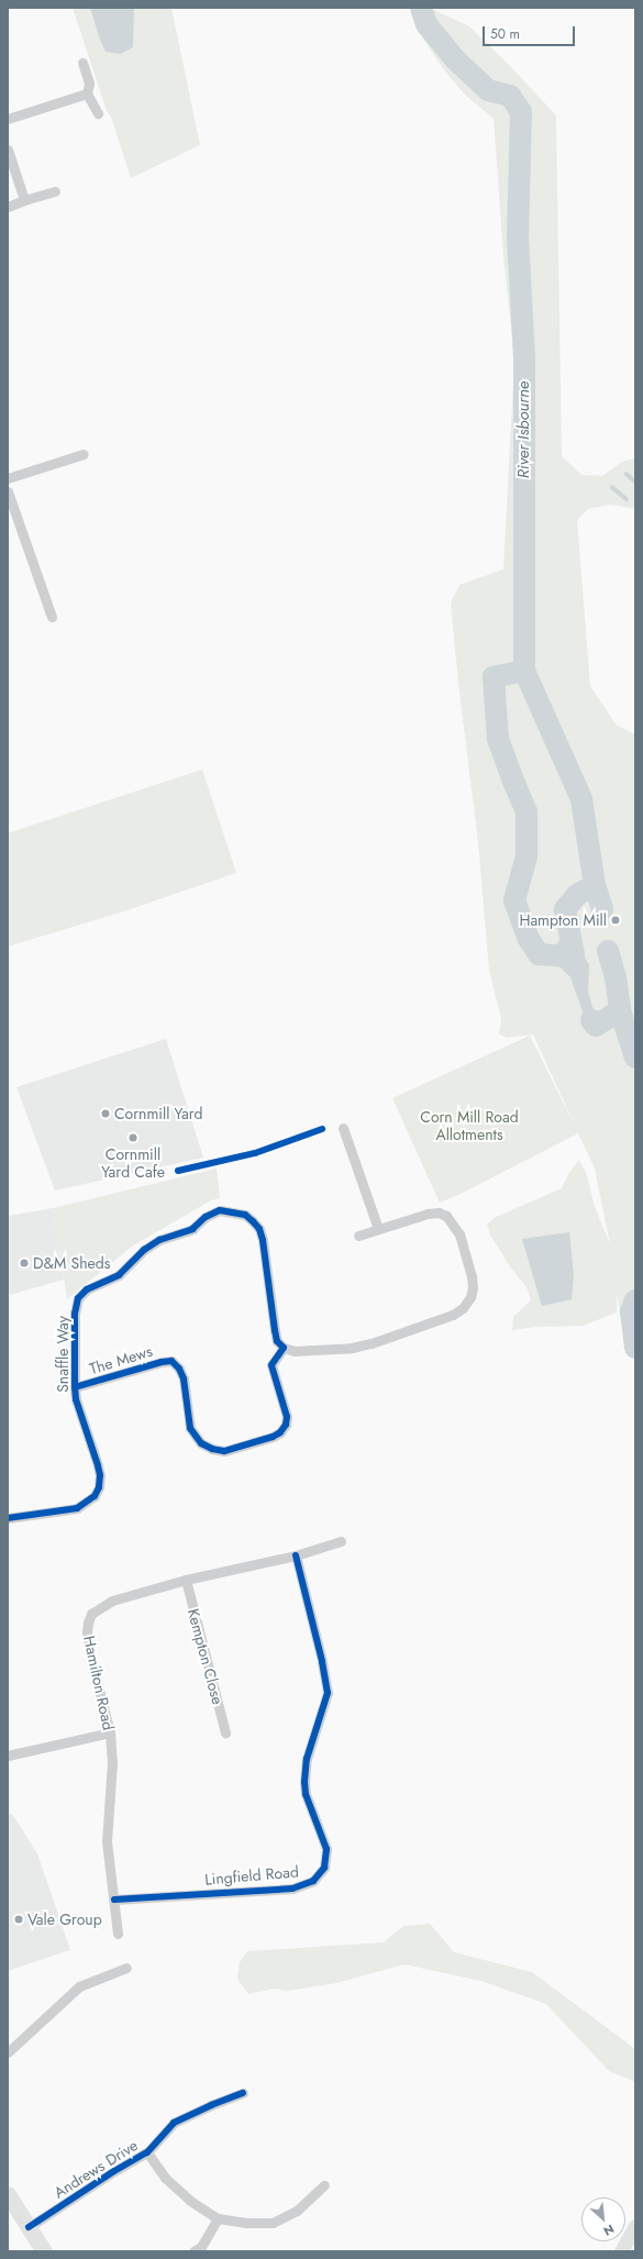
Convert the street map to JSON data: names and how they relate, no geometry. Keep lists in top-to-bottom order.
{
  "streets": {
    "street": [
      "Snaffle Way",
      "The Mews",
      "Kempton Close",
      "Hamilton Road",
      "Lingfield Road",
      "Andrews Drive"
    ]
  },
  "crossings": [
    ["Snaffle Way", "The Mews"],
    ["Kempton Close", "Hamilton Road"],
    ["Hamilton Road", "Lingfield Road"]
  ],
  "water": ["River Isbourne"],
  "parks": ["Corn Mill Road Allotments"],
  "places": [
    "Hampton Mill",
    "Cornmill Yard",
    "Cornmill Yard Cafe",
    "D&M Sheds",
    "Vale Group"
  ],
  "scale_bar": "50 m",
  "north": "bottom right"
}
